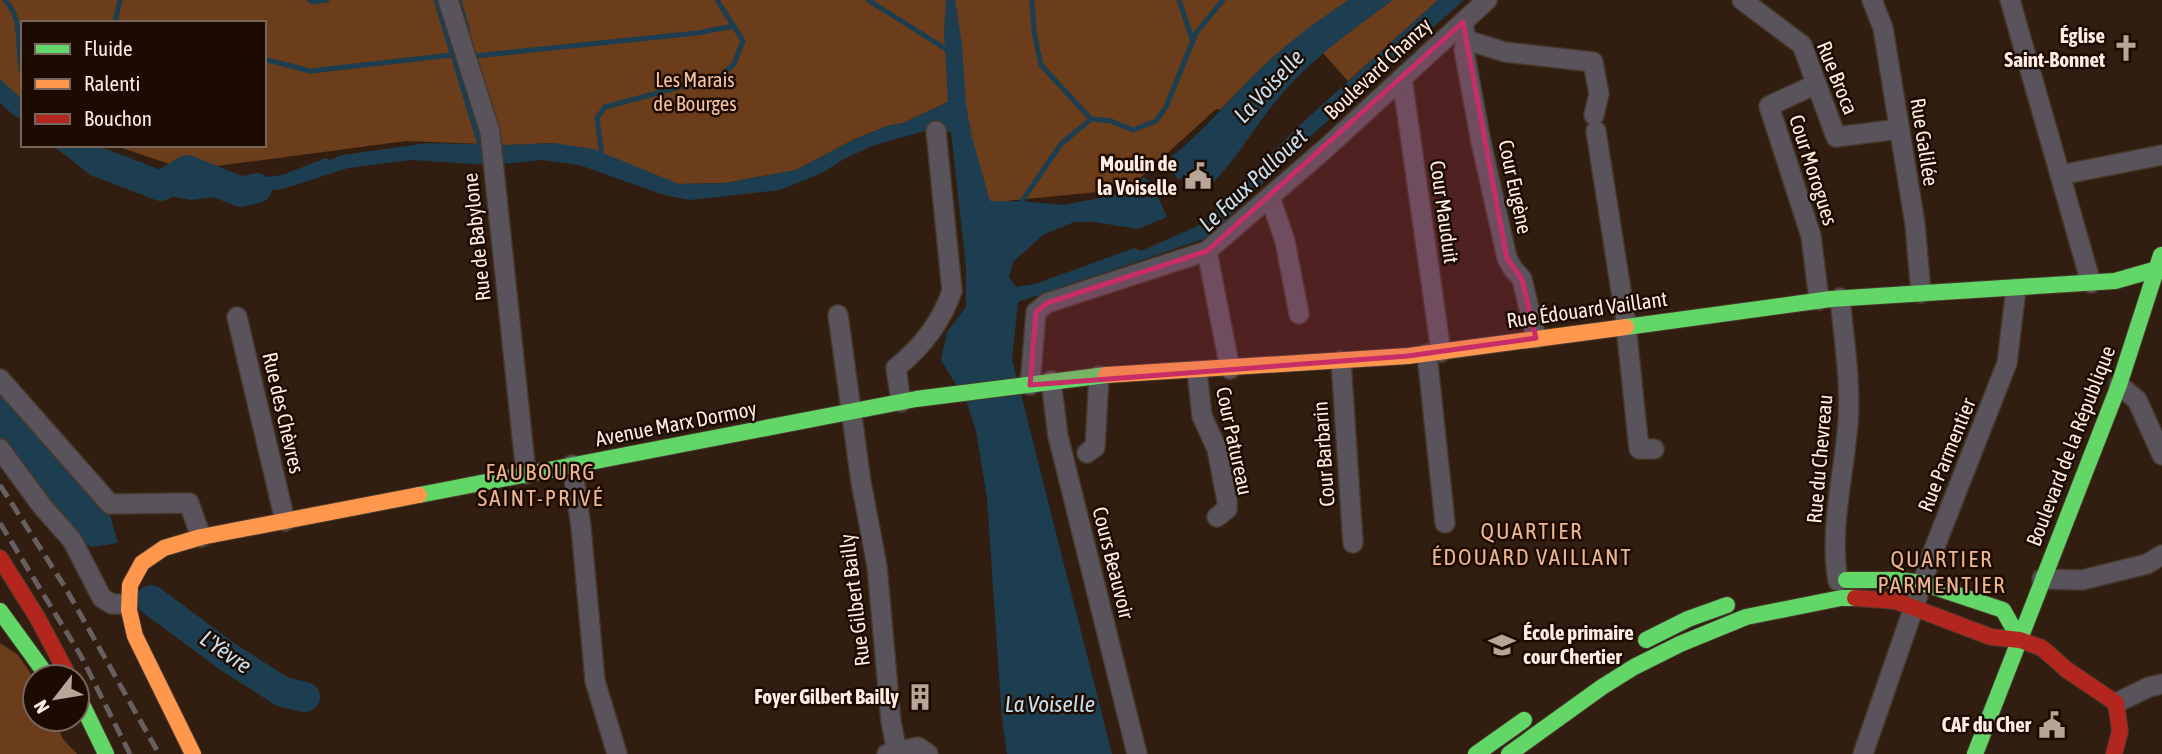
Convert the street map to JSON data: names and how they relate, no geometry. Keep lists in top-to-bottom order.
{
  "streets": {
    "street": [
      "Boulevard Chanzy",
      "Rue Broca",
      "Rue Galilée",
      "Cour Morogues",
      "Cour Eugène",
      "Cour Mauduit",
      "Rue de Babylone",
      "Rue Édouard Vaillant",
      "Rue des Chèvres",
      "Avenue Marx Dormoy",
      "Cour Patureau",
      "Boulevard de la République",
      "Cour Barbarin",
      "Rue Parmentier",
      "Rue du Chevreau",
      "Cours Beauvoir",
      "Rue Gilbert Bailly"
    ]
  },
  "crossings": [
    ["Boulevard Chanzy", "Cour Eugène"],
    ["Boulevard Chanzy", "Cour Mauduit"],
    ["Boulevard Chanzy", "Rue Édouard Vaillant"],
    ["Boulevard Chanzy", "Avenue Marx Dormoy"],
    ["Rue Broca", "Rue Galilée"],
    ["Rue Broca", "Cour Morogues"],
    ["Rue Galilée", "Rue Édouard Vaillant"],
    ["Cour Morogues", "Rue Édouard Vaillant"],
    ["Cour Eugène", "Rue Édouard Vaillant"],
    ["Cour Mauduit", "Rue Édouard Vaillant"],
    ["Rue de Babylone", "Avenue Marx Dormoy"],
    ["Rue Édouard Vaillant", "Avenue Marx Dormoy"],
    ["Rue Édouard Vaillant", "Cour Patureau"],
    ["Rue Édouard Vaillant", "Boulevard de la République"],
    ["Rue Édouard Vaillant", "Cour Barbarin"],
    ["Rue Édouard Vaillant", "Rue Parmentier"],
    ["Rue Édouard Vaillant", "Rue du Chevreau"],
    ["Rue Édouard Vaillant", "Cours Beauvoir"],
    ["Rue des Chèvres", "Avenue Marx Dormoy"],
    ["Avenue Marx Dormoy", "Rue Gilbert Bailly"]
  ],
  "districts": ["FAUBOURG SAINT-PRIVÉ", "QUARTIER ÉDOUARD VAILLANT", "QUARTIER PARMENTIER"],
  "water": ["La Voiselle", "Le Faux Pallouet", "L'Yèvre"],
  "parks": ["Les Marais de Bourges"],
  "places": {
    "church": ["Église Saint-Bonnet"],
    "public building": ["Moulin de la Voiselle", "CAF du Cher"],
    "school or university": ["École primaire cour Chertier"],
    "building": ["Foyer Gilbert Bailly"]
  },
  "legend": ["Fluide", "Ralenti", "Bouchon"],
  "north": "bottom left"
}
